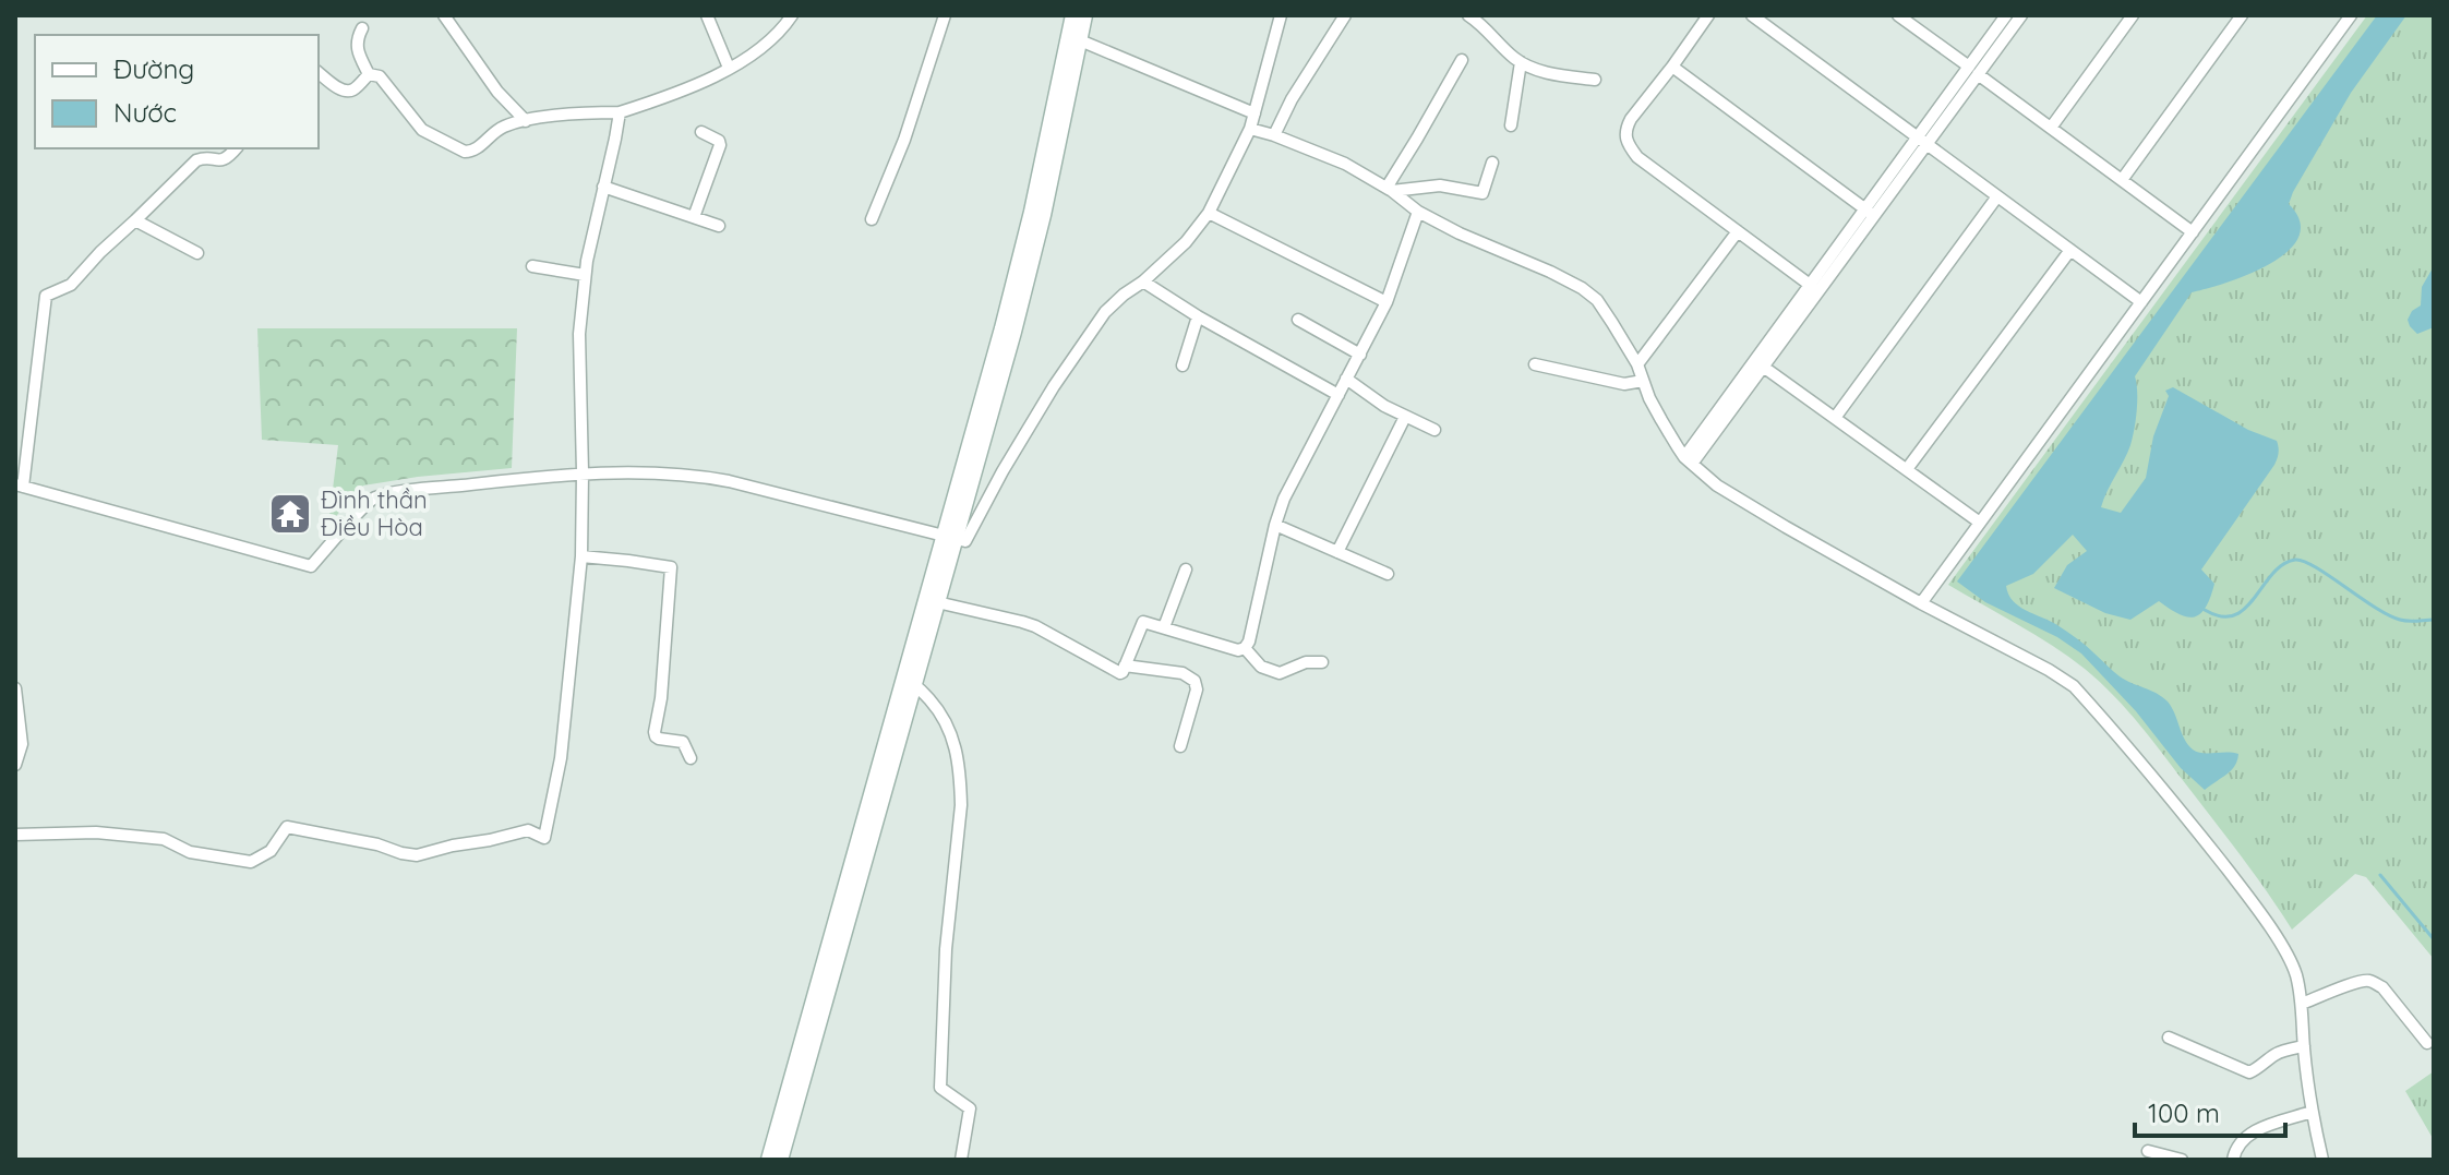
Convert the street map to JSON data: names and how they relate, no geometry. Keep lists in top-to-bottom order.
{
  "places": {
    "temple": ["Đình thần Điều Hòa"]
  },
  "legend": ["Đường", "Nước"],
  "scale_bar": "100 m"
}
